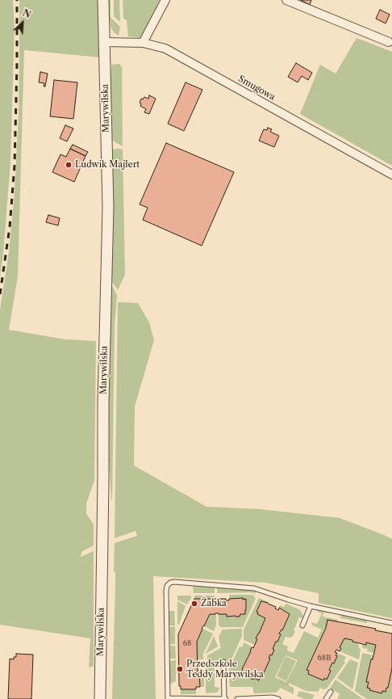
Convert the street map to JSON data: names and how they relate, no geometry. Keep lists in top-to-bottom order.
{
  "streets": {
    "street": ["Smugowa", "Marywilska"]
  },
  "crossings": [
    ["Smugowa", "Marywilska"]
  ],
  "places": ["Ludwik Majlert", "Żabka", "Przedszkole Teddy Marywilska"],
  "house_numbers": ["68", "68B"],
  "north": "top right"
}
